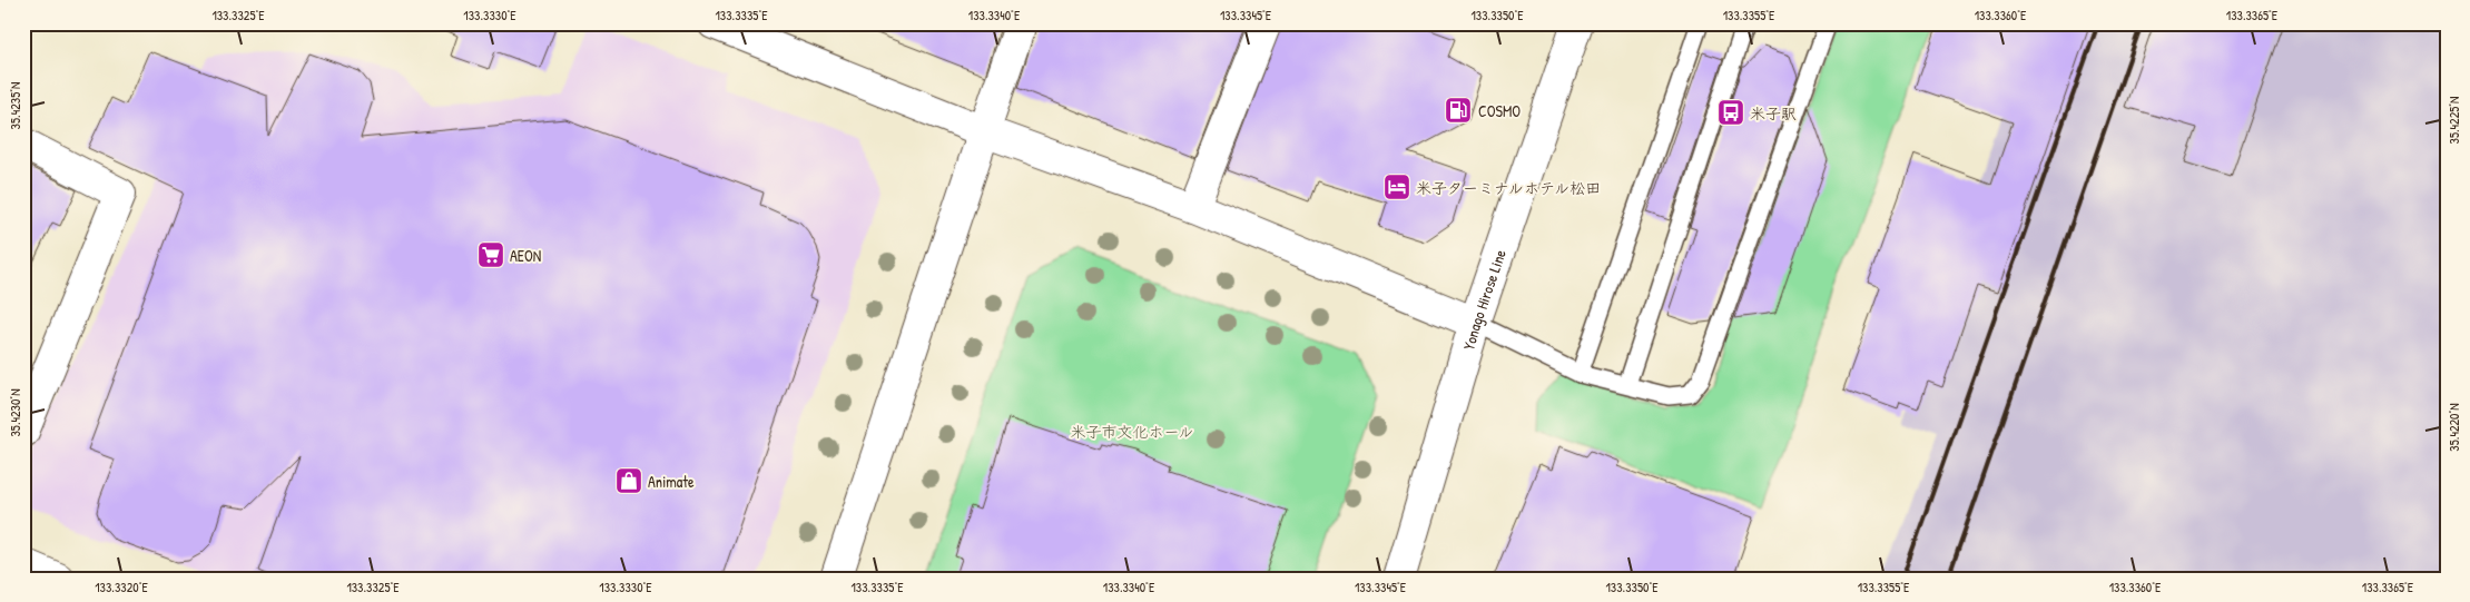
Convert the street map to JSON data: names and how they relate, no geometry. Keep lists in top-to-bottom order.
{
  "streets": {
    "street": ["Yonago Hirose Line"]
  },
  "parks": ["米子市文化ホール"],
  "places": {
    "fuel station": ["COSMO"],
    "bus stop": ["米子駅"],
    "hotel": ["米子ターミナルホテル松田"],
    "supermarket": ["AEON"],
    "shop": ["Animate"]
  },
  "coordinates": [
    "133.3325°E",
    "133.3330°E",
    "133.3335°E",
    "133.3340°E",
    "133.3345°E",
    "133.3350°E",
    "133.3355°E",
    "133.3360°E",
    "133.3365°E",
    "35.4235°N",
    "35.4225°N",
    "35.4230°N",
    "35.4220°N",
    "133.3320°E"
  ]
}
